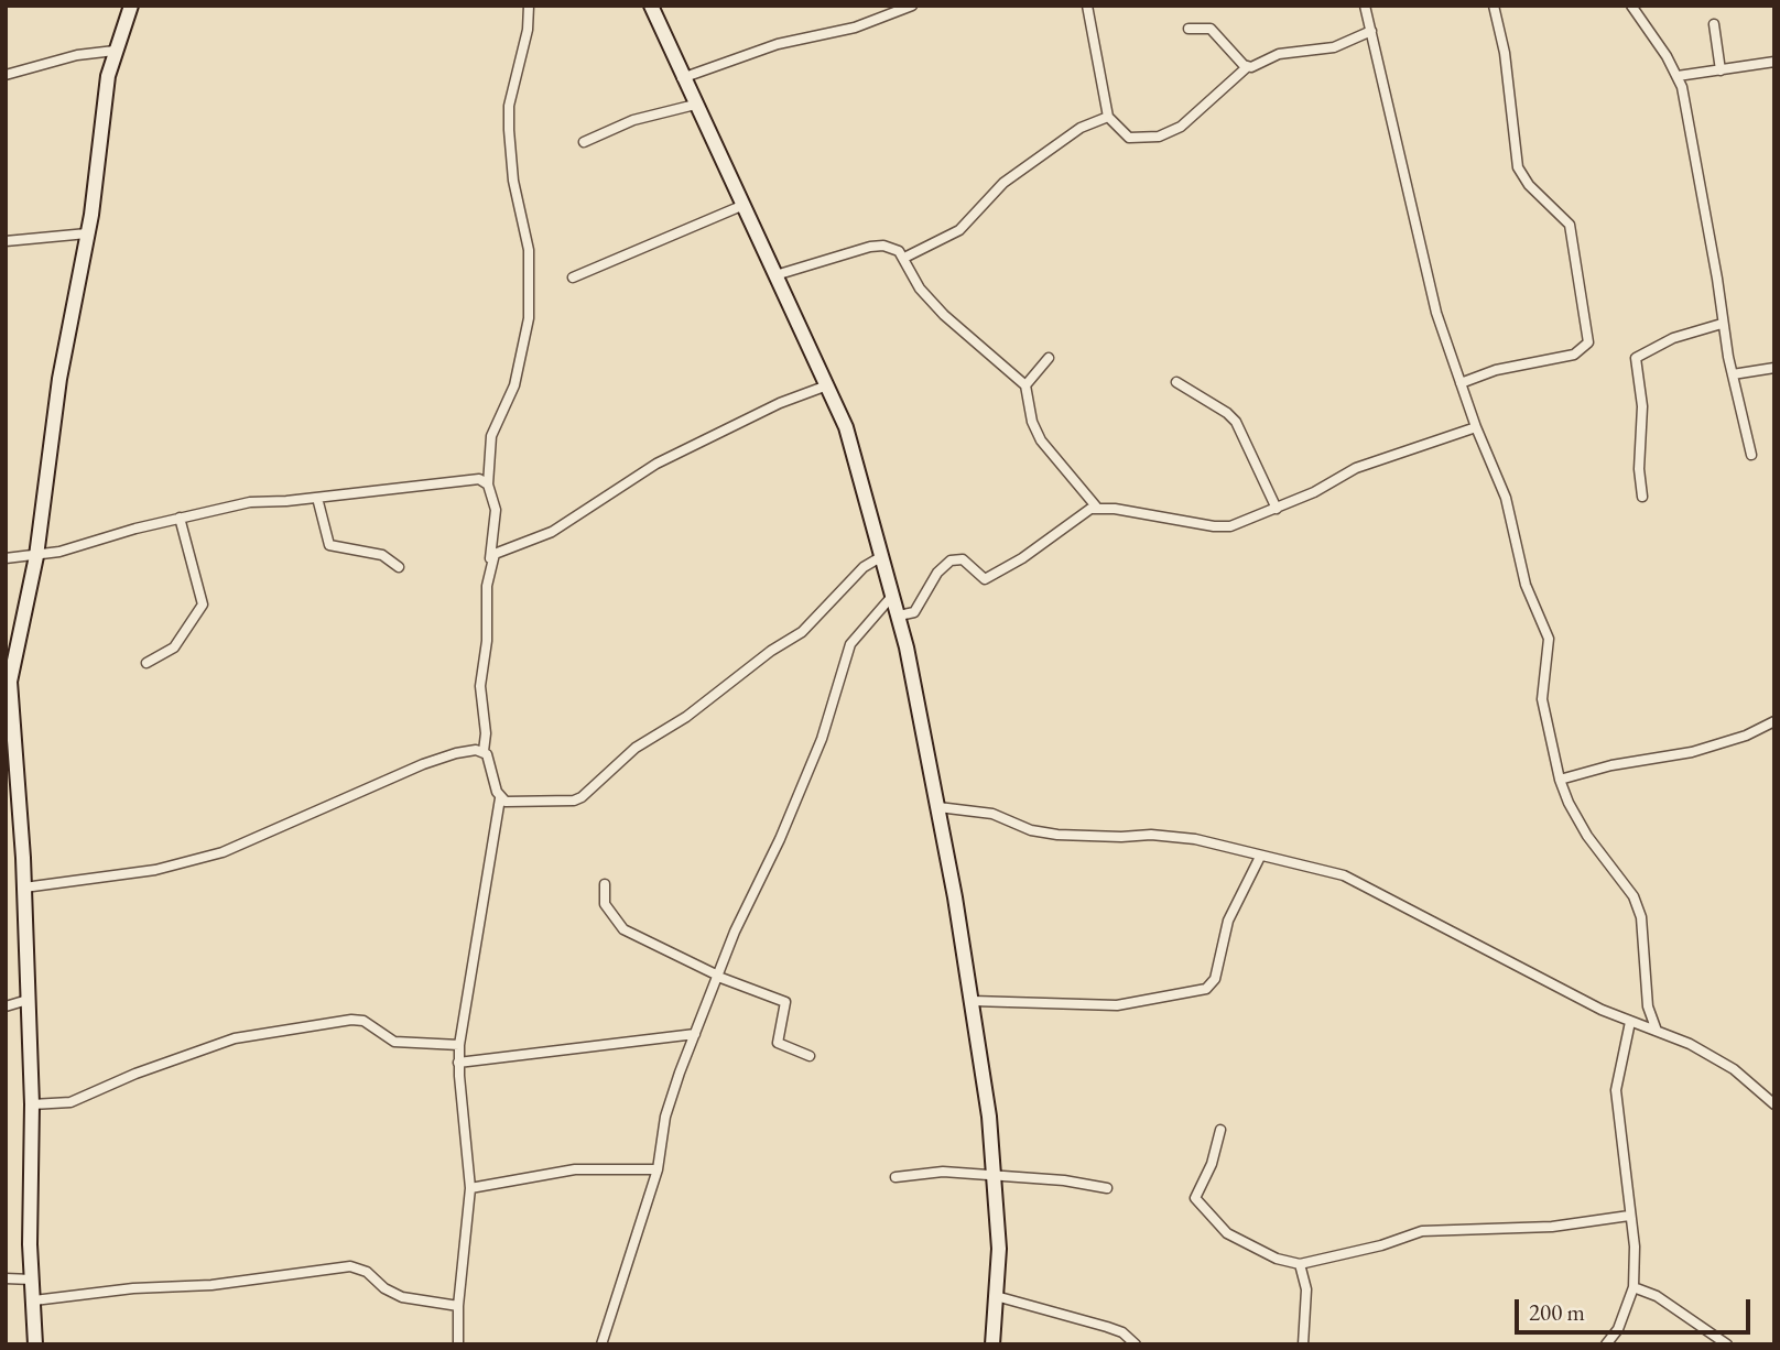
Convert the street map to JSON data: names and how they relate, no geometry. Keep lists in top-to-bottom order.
{
  "scale_bar": "200 m"
}
